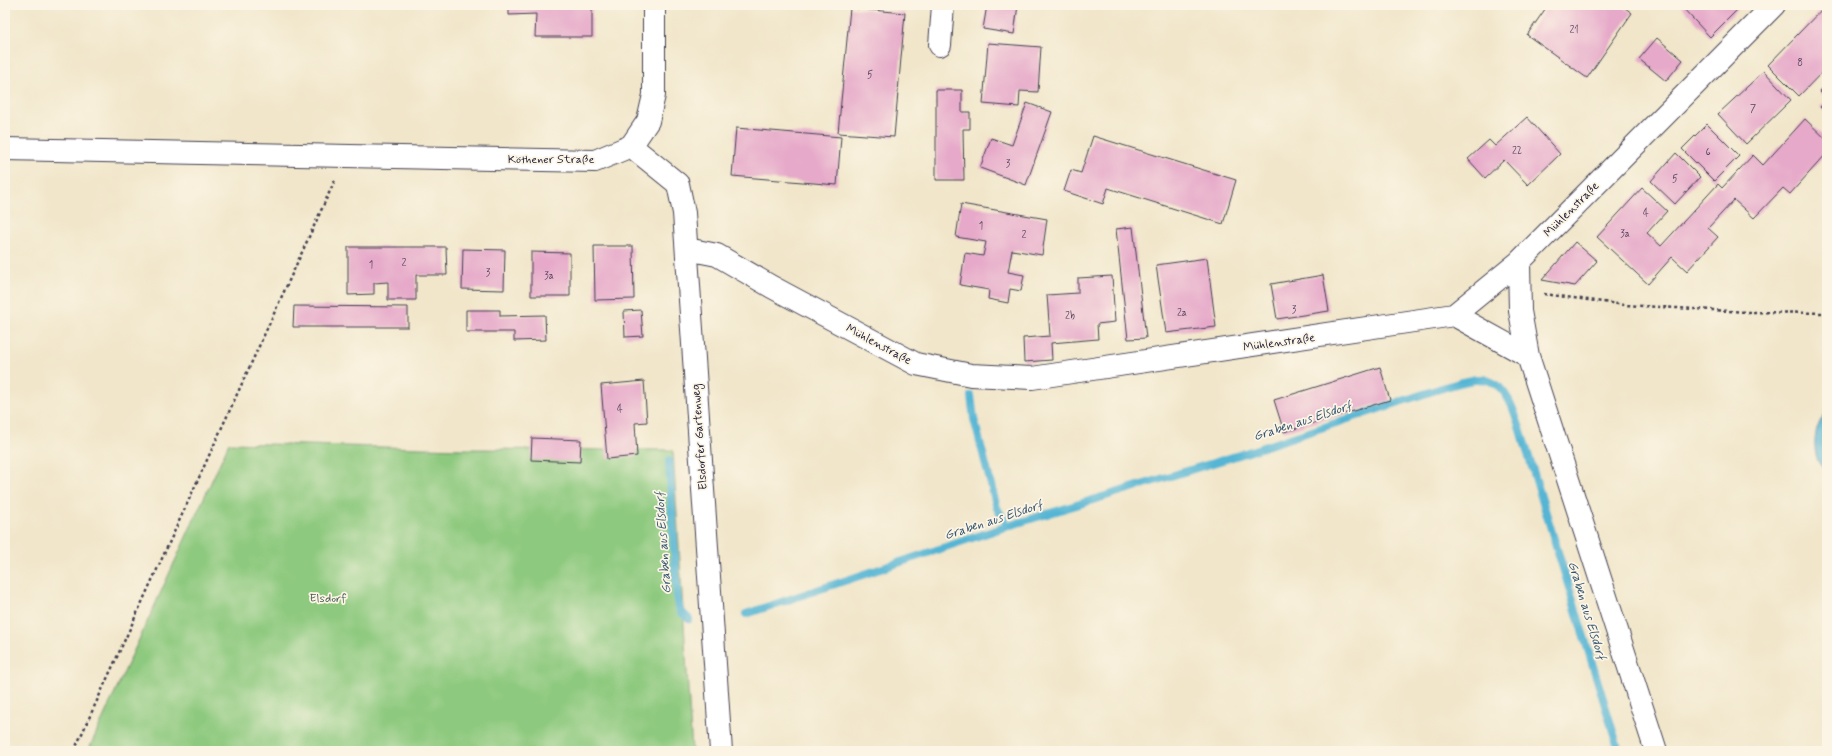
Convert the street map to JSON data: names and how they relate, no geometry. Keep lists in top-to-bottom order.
{
  "streets": {
    "street": ["Köthener Straße", "Mühlenstraße", "Elsdorfer Gartenweg"]
  },
  "crossings": [
    ["Köthener Straße", "Elsdorfer Gartenweg"],
    ["Mühlenstraße", "Elsdorfer Gartenweg"]
  ],
  "water": ["Graben aus Elsdorf"],
  "parks": ["Elsdorf"],
  "house_numbers": [
    "21",
    "8",
    "5",
    "7",
    "22",
    "6",
    "3",
    "5",
    "4",
    "1",
    "3a",
    "2",
    "2",
    "1",
    "3",
    "3a",
    "3",
    "2a",
    "2b",
    "4"
  ]
}
